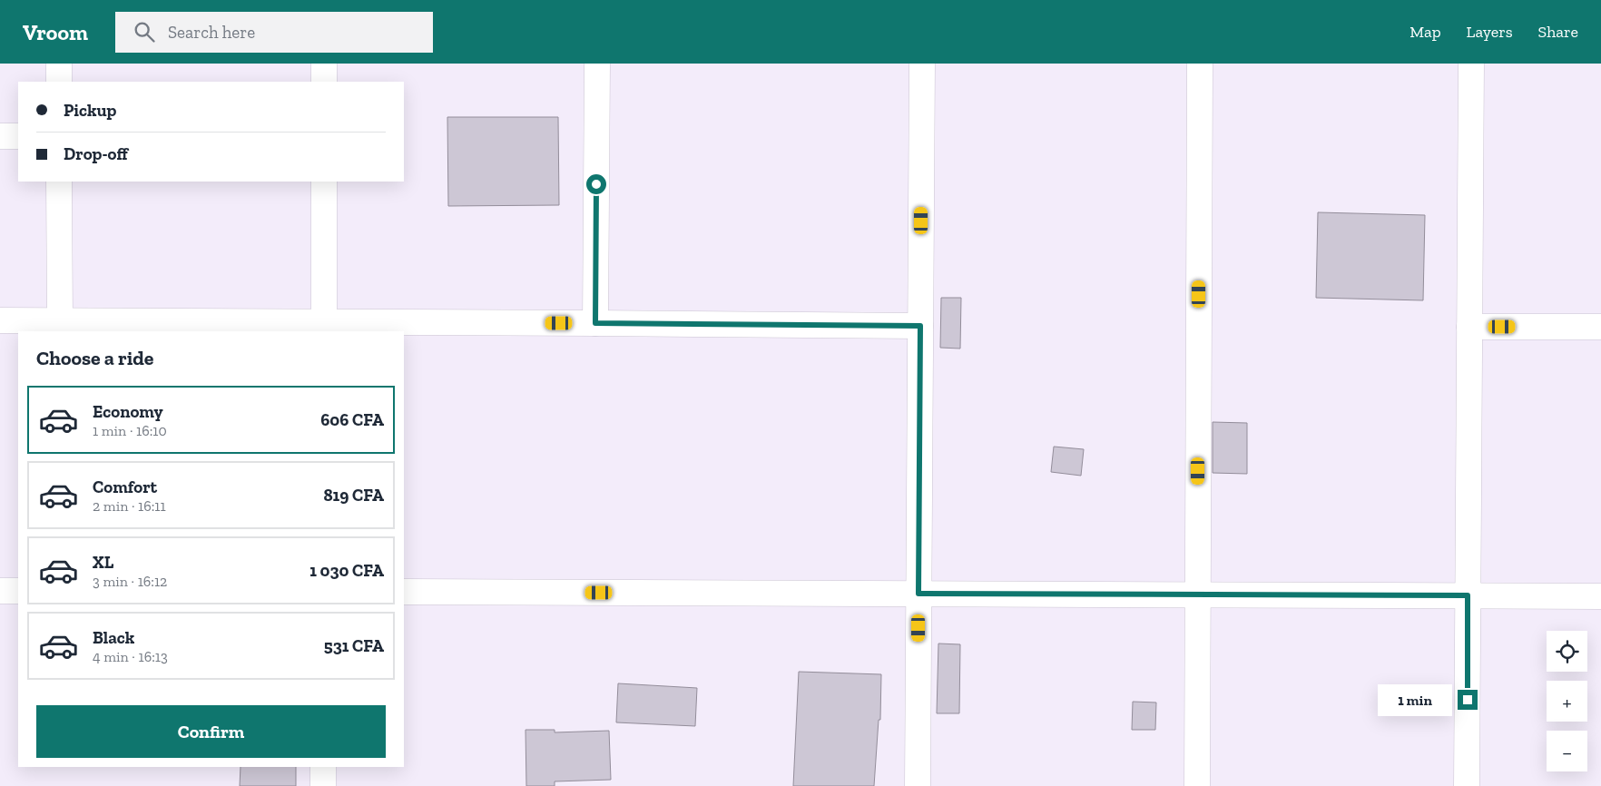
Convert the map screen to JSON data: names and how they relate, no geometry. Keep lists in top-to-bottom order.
{
  "page": {
    "header": "Vroom",
    "search": "Search here",
    "nav": ["Map", "Layers", "Share"],
    "banner": ["Pickup", "Drop-off"],
    "heading": "Choose a ride",
    "list": [
      {
        "name": "Economy",
        "note": "1 min · 16:10",
        "value": "606 CFA"
      },
      {
        "name": "Comfort",
        "note": "2 min · 16:11",
        "value": "819 CFA"
      },
      {
        "name": "XL",
        "note": "3 min · 16:12",
        "value": "1 030 CFA"
      },
      {
        "name": "Black",
        "note": "4 min · 16:13",
        "value": "531 CFA"
      }
    ],
    "map_buttons": ["+", "−"],
    "bubble": "1 min",
    "buttons": "Confirm"
  }
}
